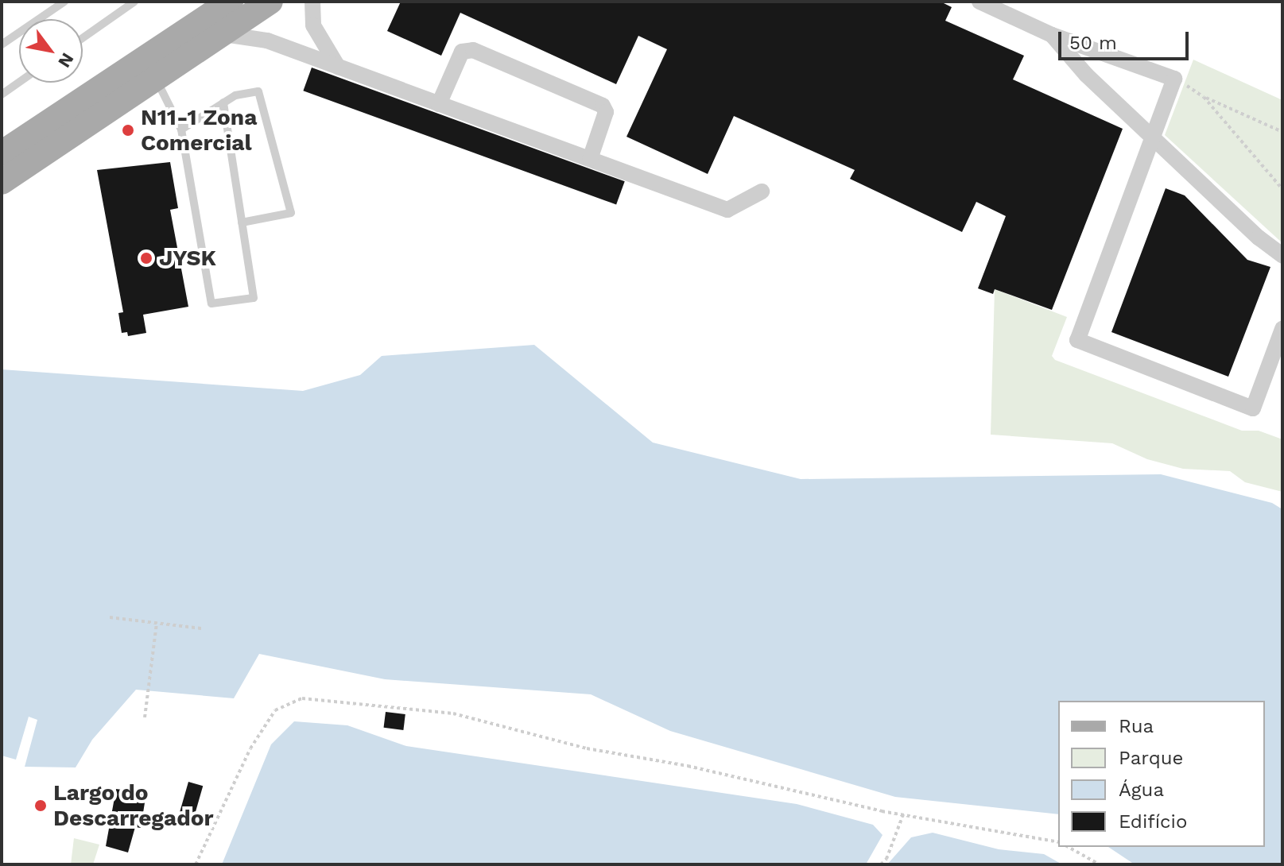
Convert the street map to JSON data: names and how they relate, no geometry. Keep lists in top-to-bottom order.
{
  "places": ["N11-1 Zona Comercial", "JYSK", "Largo do Descarregador"],
  "legend": [
    "Rua",
    "Parque",
    "Água",
    "Edifício"
  ],
  "scale_bar": "50 m",
  "north": "bottom right"
}
